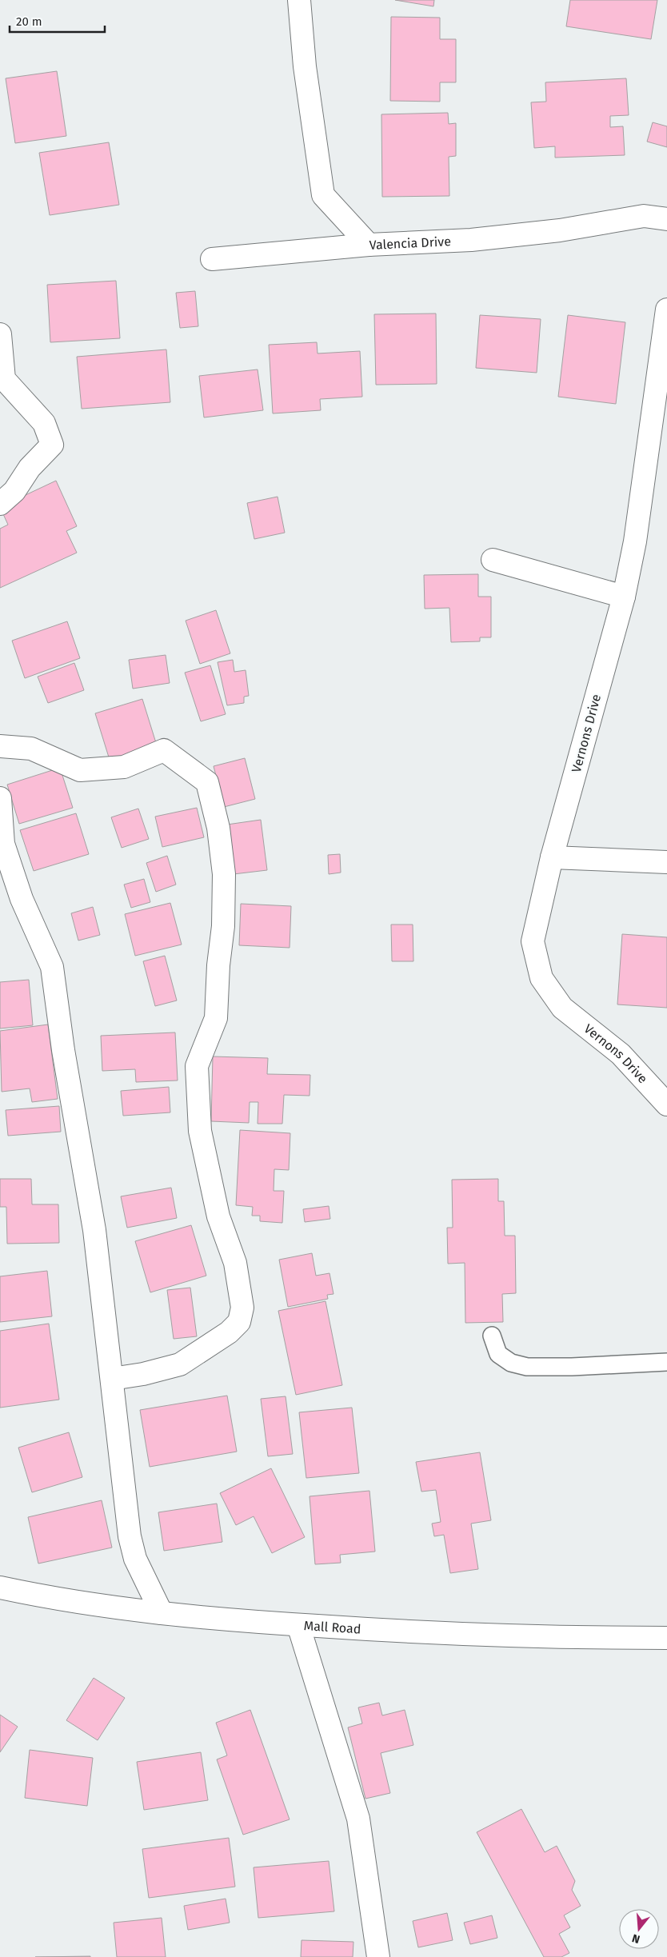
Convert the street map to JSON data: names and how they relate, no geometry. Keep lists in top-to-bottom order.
{
  "streets": {
    "street": ["Valencia Drive", "Vernons Drive", "Mall Road"]
  },
  "scale_bar": "20 m",
  "north": "bottom"
}
